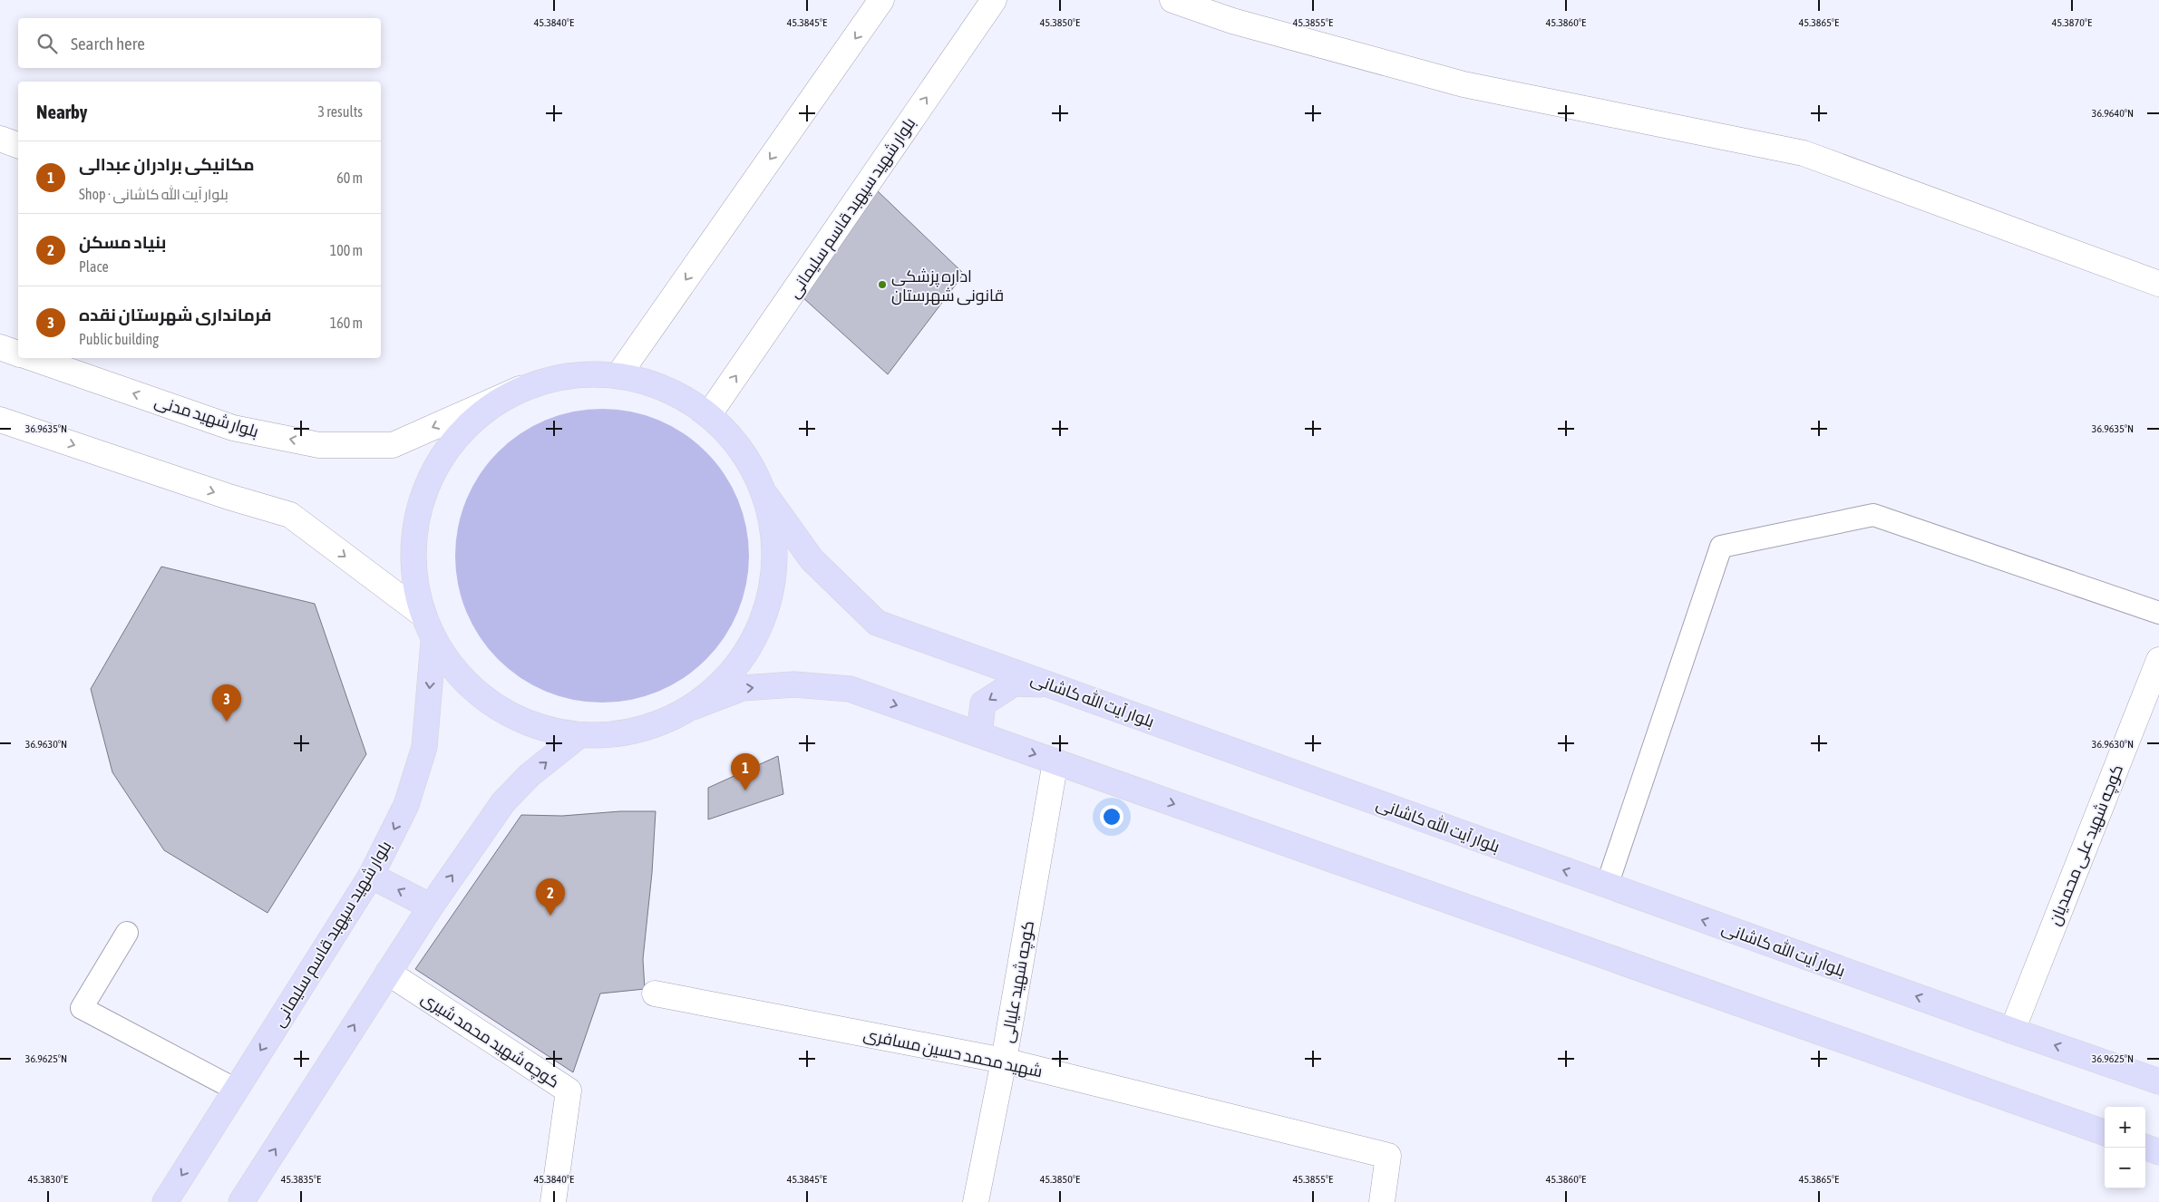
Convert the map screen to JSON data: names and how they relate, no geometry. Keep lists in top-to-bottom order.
{
  "streets": {
    "main road": ["بلوار شهید سپهبد قاسم سلیمانی", "بلوار آیت الله کاشانی"],
    "street": [
      "بلوار شهید مدنی",
      "کوچه شهید علی محمدیان",
      "کوچه شهید علیالی",
      "کوچه شهید محمد شیری",
      "شهید محمد حسین مسافری"
    ]
  },
  "crossings": [
    ["بلوار آیت الله کاشانی", "کوچه شهید علی محمدیان"],
    ["کوچه شهید علیالی", "شهید محمد حسین مسافری"]
  ],
  "places": ["اداره پزشکی قانونی شهرستان"],
  "page": {
    "search": "Search here",
    "heading": ["Nearby", "3 results"],
    "list": [
      {
        "mark": "1",
        "name": "مکانیکی برادران عبدالی",
        "note": "Shop · بلوار آیت الله کاشانی",
        "value": "60 m"
      },
      {
        "mark": "2",
        "name": "بنیاد مسکن",
        "note": "Place",
        "value": "100 m"
      },
      {
        "mark": "3",
        "name": "فرمانداری شهرستان نقده",
        "note": "Public building",
        "value": "160 m"
      }
    ],
    "pins": ["3", "1", "2"],
    "map_buttons": ["+", "−"]
  },
  "coordinates": [
    "45.3840°E",
    "45.3845°E",
    "45.3850°E",
    "45.3855°E",
    "45.3860°E",
    "45.3865°E",
    "45.3870°E",
    "36.9640°N",
    "36.9635°N",
    "36.9630°N",
    "36.9625°N",
    "45.3830°E",
    "45.3835°E"
  ]
}
